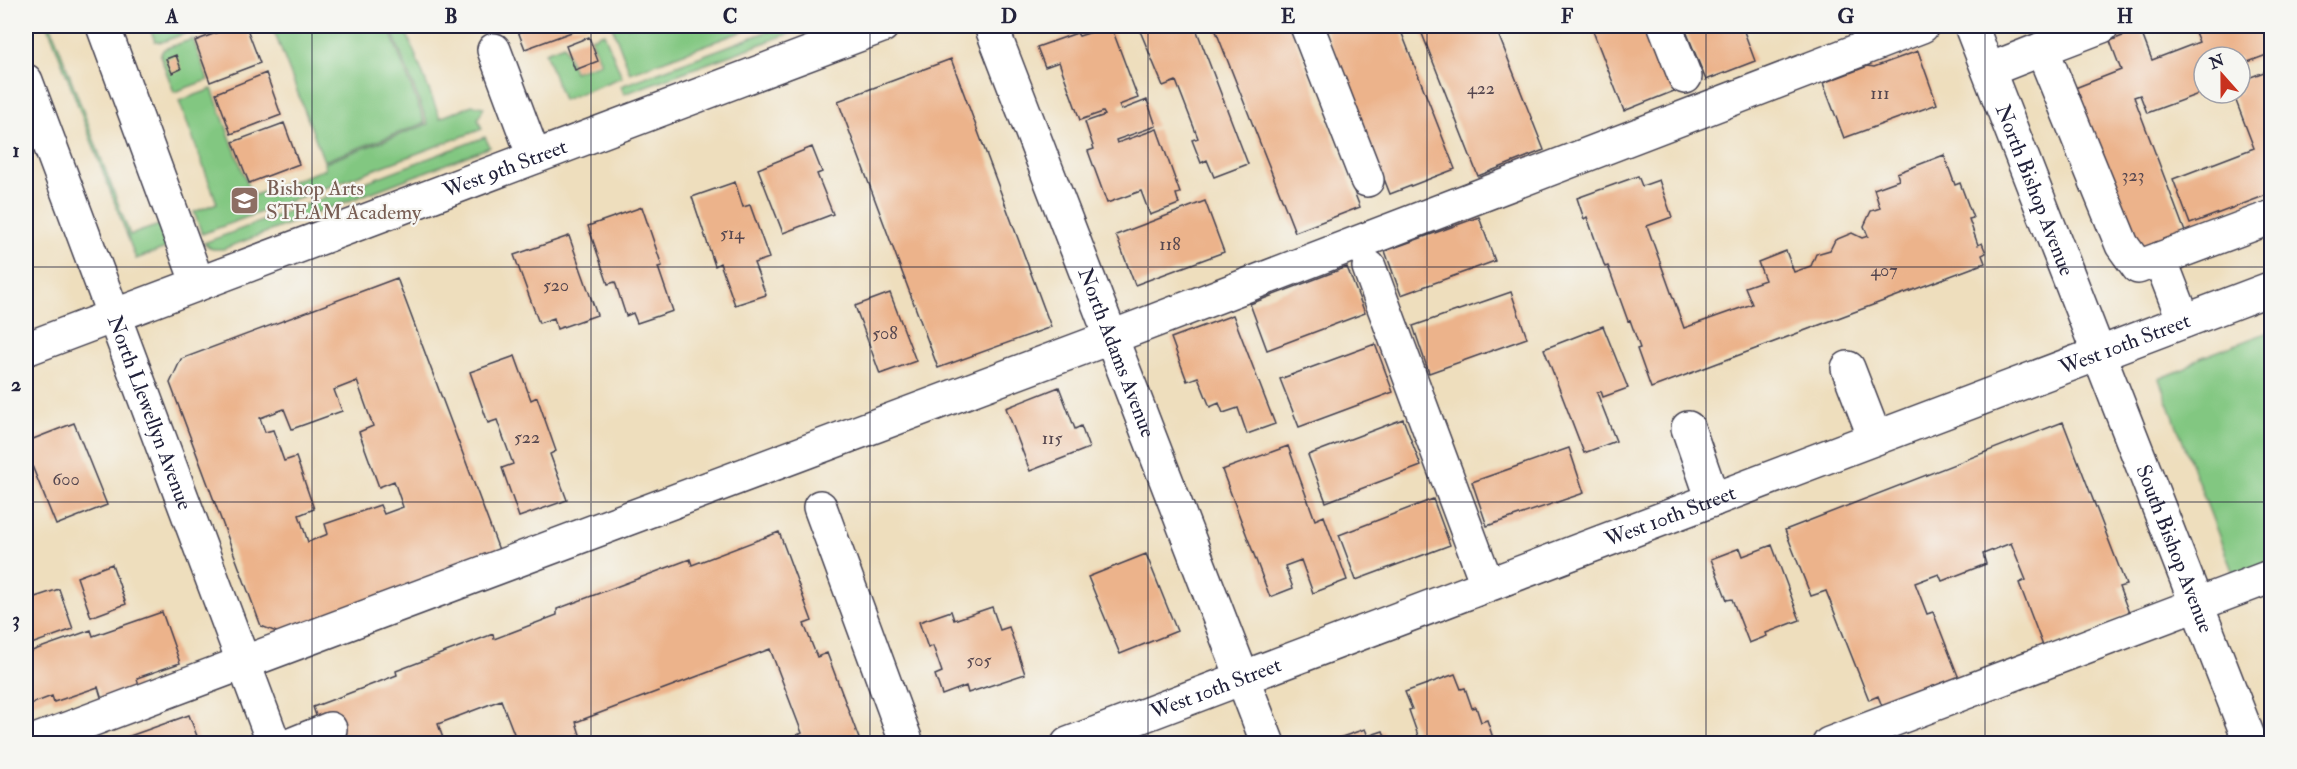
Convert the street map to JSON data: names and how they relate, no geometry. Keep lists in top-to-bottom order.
{
  "streets": {
    "street": [
      "West 9th Street",
      "North Bishop Avenue",
      "West 10th Street",
      "North Adams Avenue",
      "North Llewellyn Avenue",
      "South Bishop Avenue"
    ]
  },
  "crossings": [
    ["West 9th Street", "North Llewellyn Avenue"],
    ["North Bishop Avenue", "West 10th Street"],
    ["North Bishop Avenue", "South Bishop Avenue"],
    ["West 10th Street", "North Adams Avenue"],
    ["West 10th Street", "South Bishop Avenue"]
  ],
  "places": {
    "school or university": ["Bishop Arts STEAM Academy"]
  },
  "house_numbers": [
    "422",
    "111",
    "323",
    "514",
    "118",
    "407",
    "520",
    "508",
    "522",
    "115",
    "600",
    "505"
  ],
  "north": "top",
  "grid": {
    "columns": [
      "A",
      "B",
      "C",
      "D",
      "E",
      "F",
      "G",
      "H"
    ],
    "rows": ["1", "2", "3"]
  }
}
